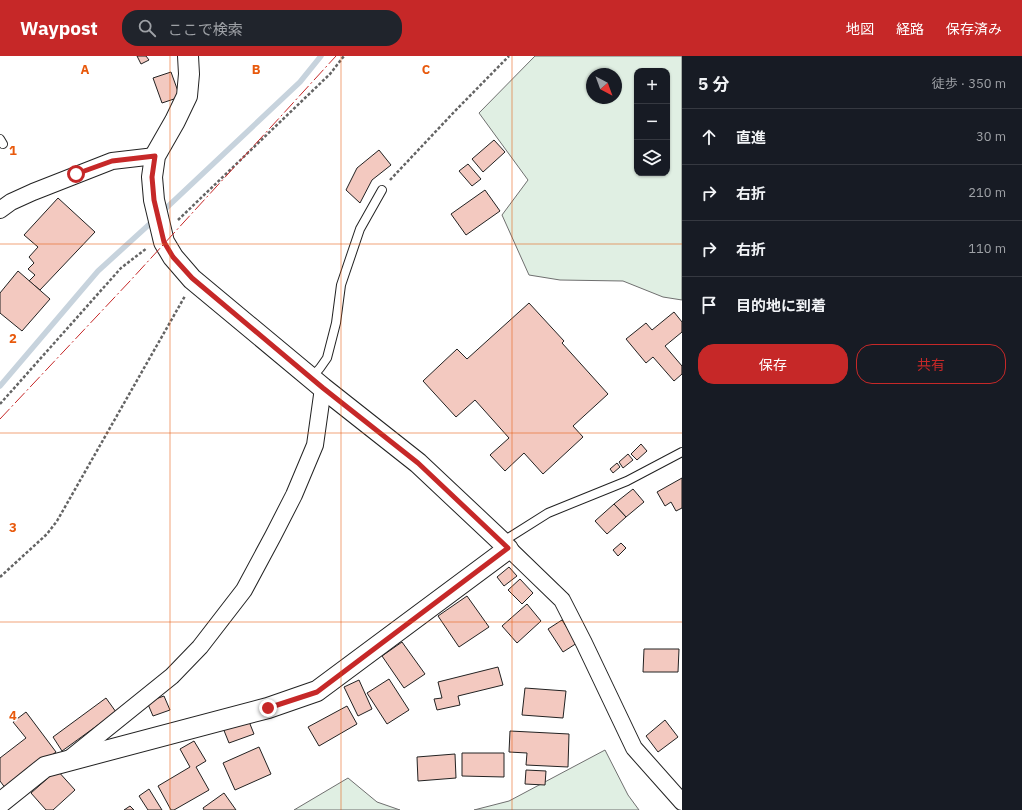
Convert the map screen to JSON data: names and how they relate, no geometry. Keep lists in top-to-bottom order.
{
  "north": "bottom right",
  "page": {
    "header": "Waypost",
    "search": "ここで検索",
    "nav": ["地図", "経路", "保存済み"],
    "heading": ["5 分", "徒歩 · 350 m"],
    "map_buttons": ["+", "−"],
    "list": [
      ["直進", "30 m"],
      ["右折", "210 m"],
      ["右折", "110 m"],
      "目的地に到着"
    ],
    "buttons": ["保存", "共有"]
  },
  "grid": {
    "columns": ["A", "B", "C"],
    "rows": [
      "1",
      "2",
      "3",
      "4"
    ]
  }
}
